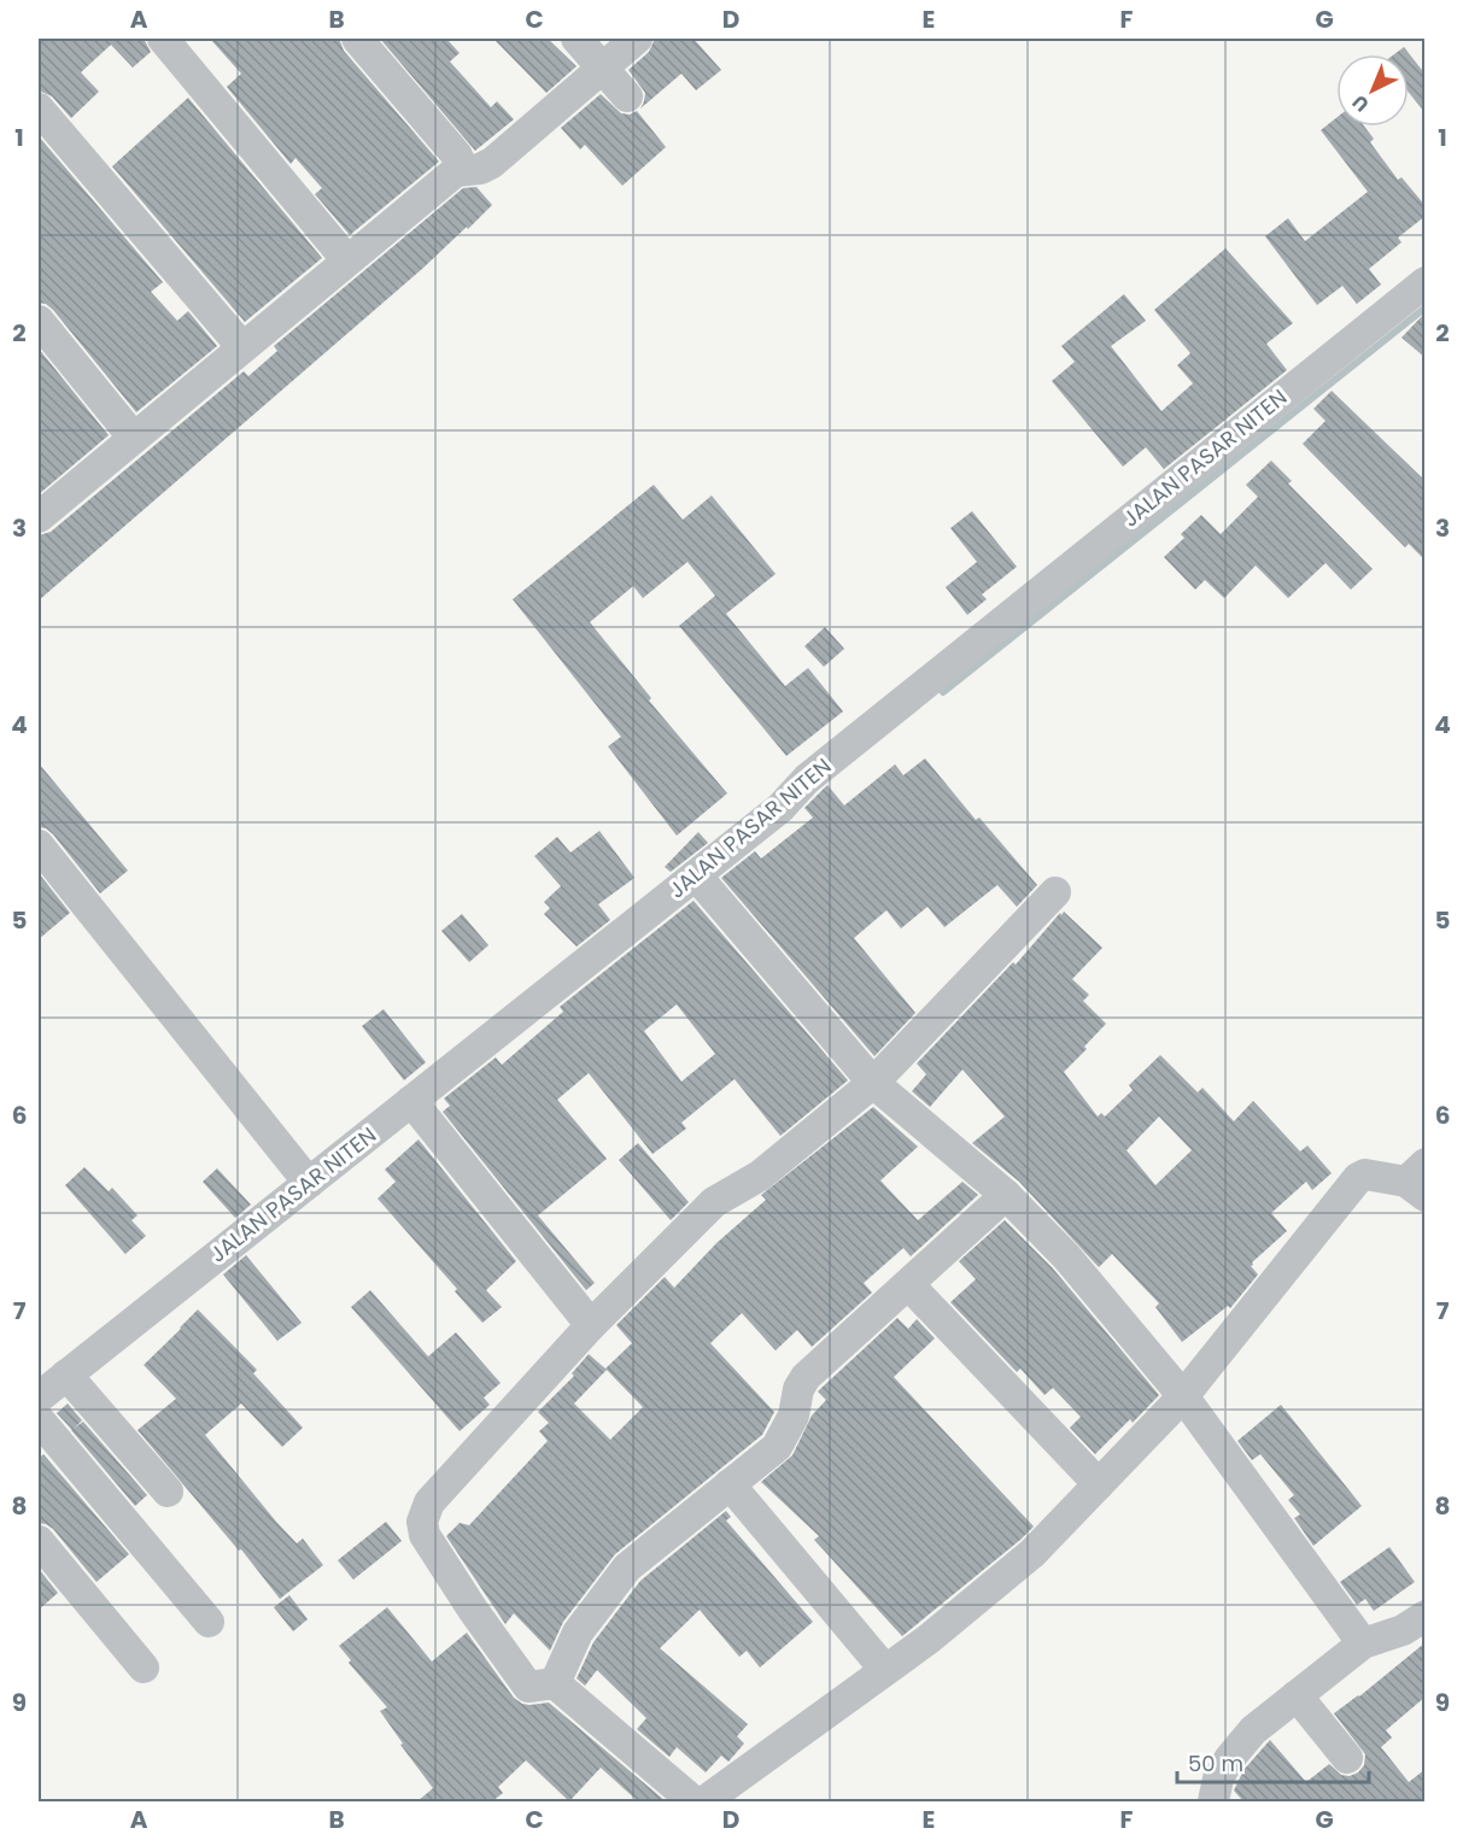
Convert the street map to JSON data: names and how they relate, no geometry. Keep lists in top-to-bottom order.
{
  "streets": {
    "street": ["JALAN PASAR NITEN"]
  },
  "scale_bar": "50 m",
  "north": "bottom left",
  "grid": {
    "columns": [
      "A",
      "B",
      "C",
      "D",
      "E",
      "F",
      "G"
    ],
    "rows": [
      "1",
      "2",
      "3",
      "4",
      "5",
      "6",
      "7",
      "8",
      "9"
    ]
  }
}
